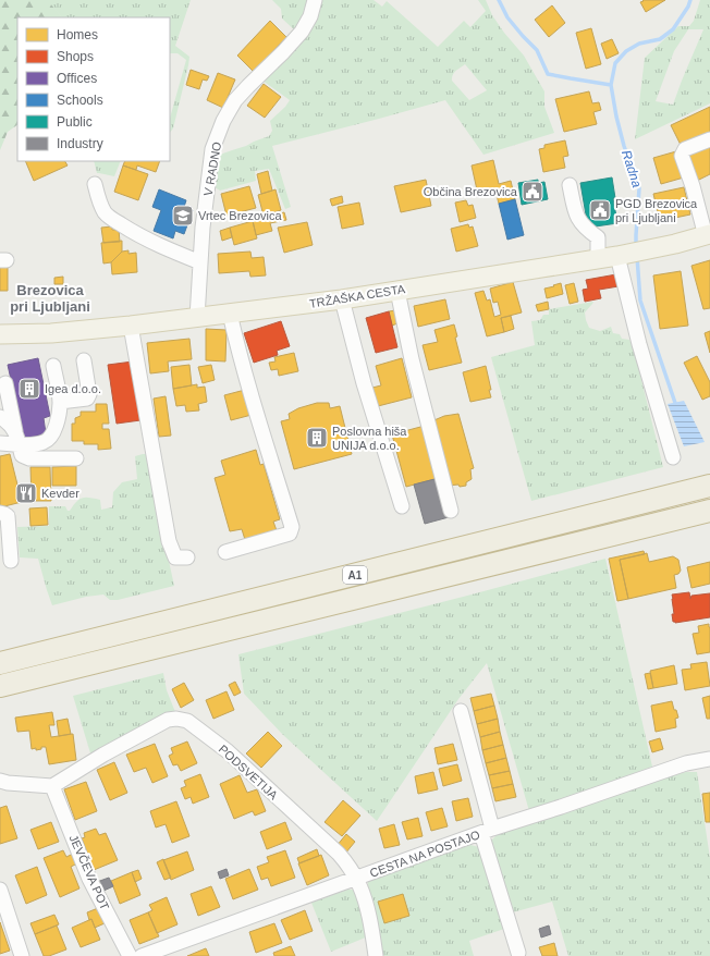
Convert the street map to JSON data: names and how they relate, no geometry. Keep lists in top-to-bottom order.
{
  "streets": {
    "highway": ["A1"],
    "main road": ["TRŽAŠKA CESTA"],
    "street": [
      "V RADNO",
      "PODSVETIJA",
      "CESTA NA POSTAJO",
      "JEVČEVA POT"
    ]
  },
  "crossings": [
    ["V RADNO", "TRŽAŠKA CESTA"],
    ["PODSVETIJA", "CESTA NA POSTAJO"],
    ["PODSVETIJA", "JEVČEVA POT"]
  ],
  "districts": ["Brezovica pri Ljubljani"],
  "water": ["Radna"],
  "places": {
    "public building": ["Občina Brezovica", "PGD Brezovica pri Ljubljani"],
    "school or university": ["Vrtec Brezovica"],
    "building": ["Igea d.o.o.", "Poslovna hiša UNIJA d.o.o."],
    "restaurant": ["Kevder"]
  },
  "legend": [
    "Homes",
    "Shops",
    "Offices",
    "Schools",
    "Public",
    "Industry"
  ]
}
